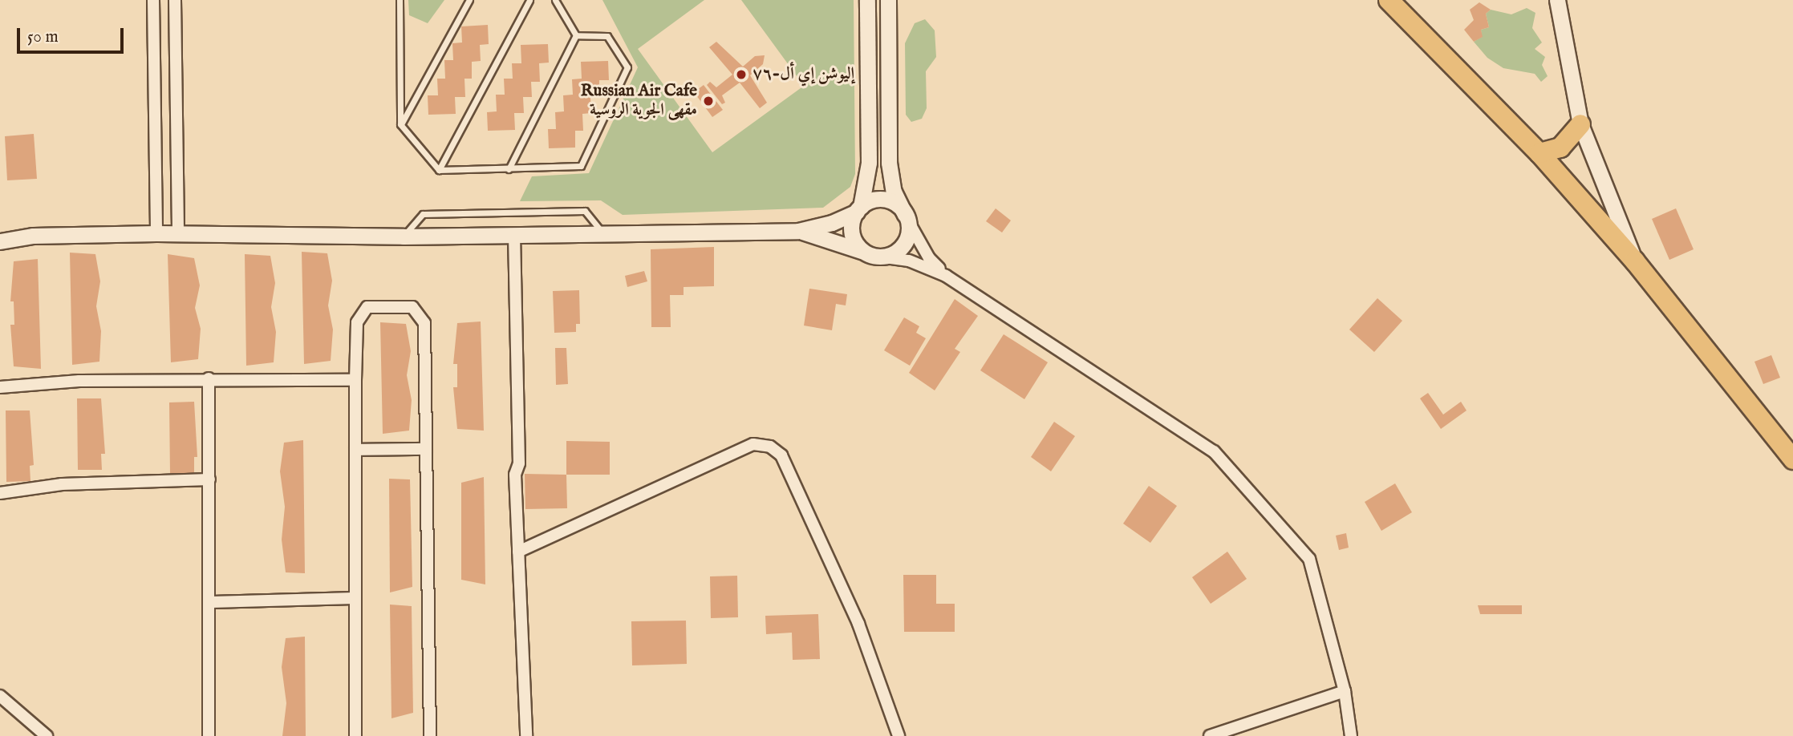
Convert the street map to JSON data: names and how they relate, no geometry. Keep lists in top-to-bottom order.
{
  "places": ["إليوشن إي أل-٧٦", "Russian Air Cafe مقهى الجوية الروسية"],
  "scale_bar": "50 m"
}
